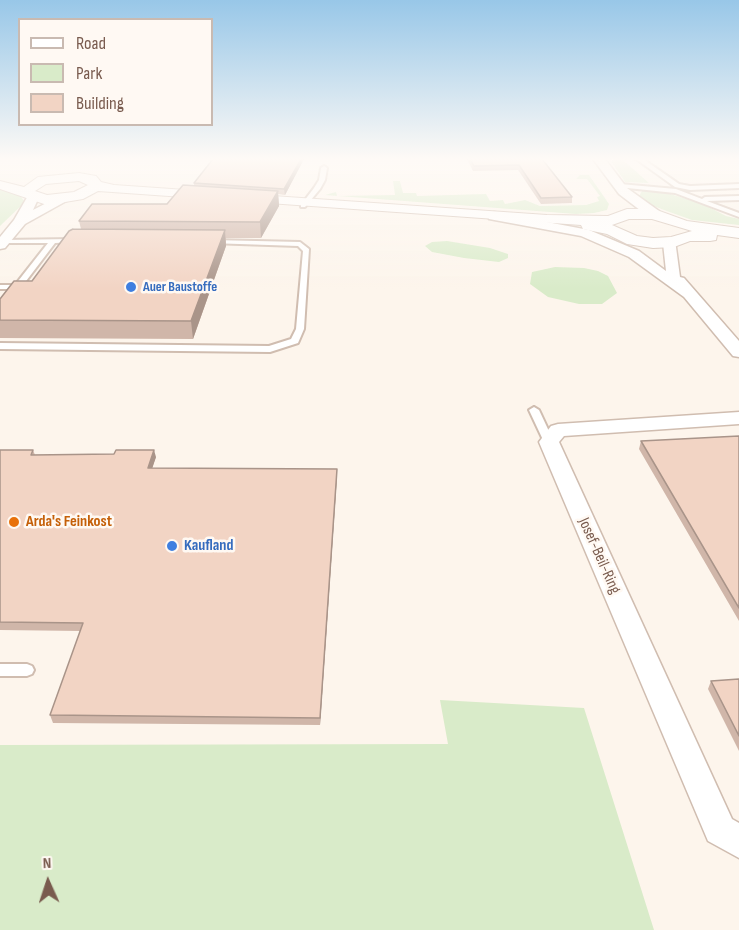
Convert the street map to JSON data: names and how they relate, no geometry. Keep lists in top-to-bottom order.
{
  "streets": {
    "street": ["Josef-Beil-Ring"]
  },
  "places": ["Auer Baustoffe", "Arda's Feinkost", "Kaufland"],
  "legend": ["Road", "Park", "Building"],
  "north": "top"
}
